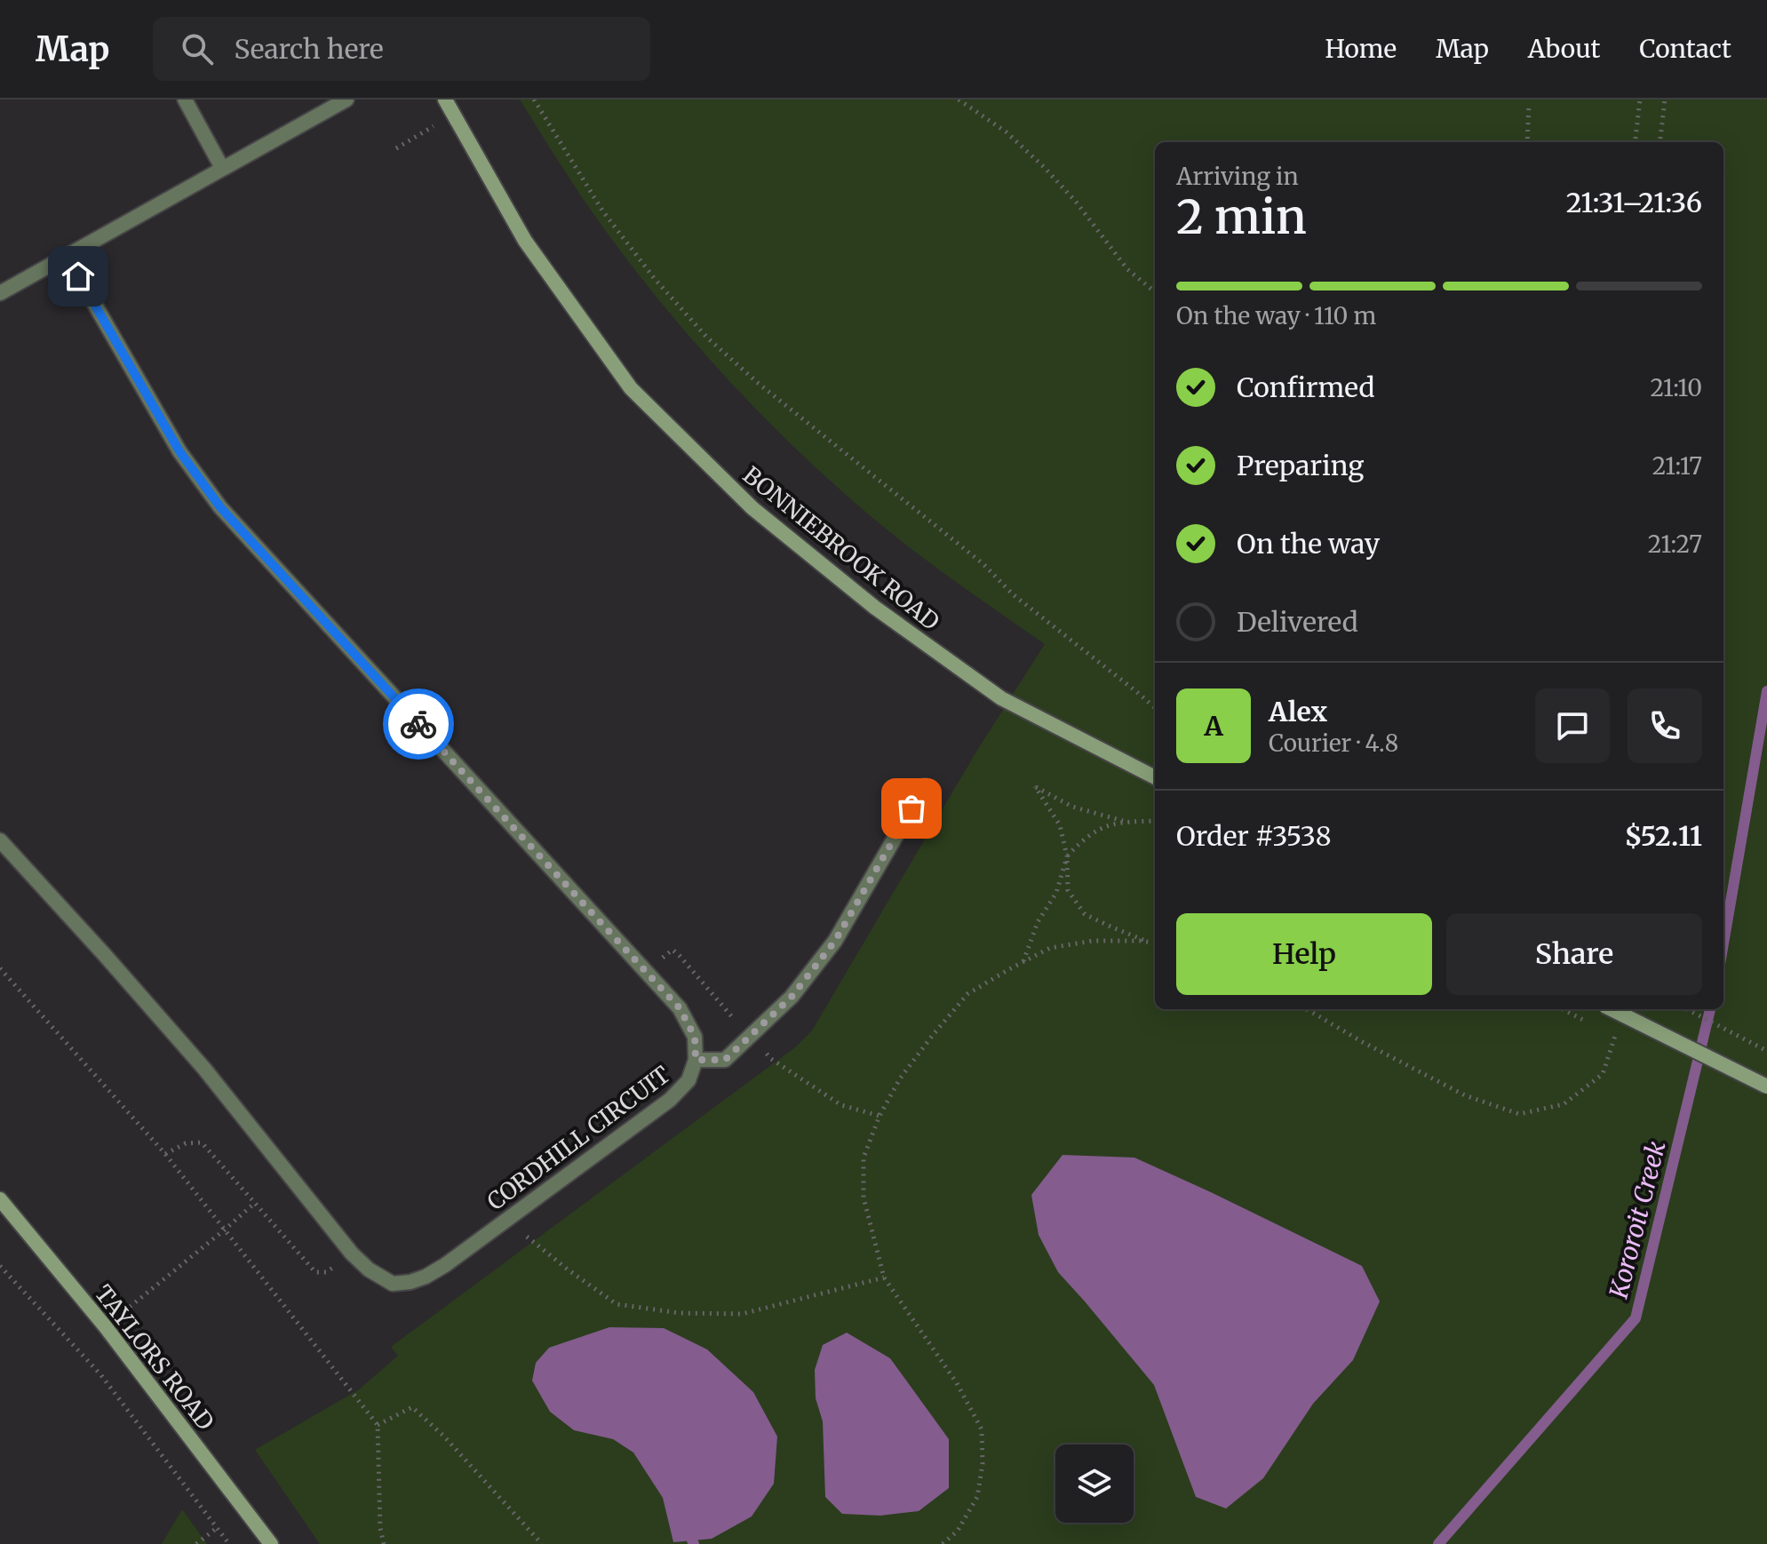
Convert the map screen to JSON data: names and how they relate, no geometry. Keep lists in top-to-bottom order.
{
  "streets": {
    "street": ["BONNIEBROOK ROAD", "CORDHILL CIRCUIT", "TAYLORS ROAD"]
  },
  "water": ["Kororoit Creek"],
  "page": {
    "header": "Map",
    "search": "Search here",
    "nav": [
      "Home",
      "Map",
      "About",
      "Contact"
    ],
    "heading": ["2 min", "Arriving in", "21:31–21:36"],
    "panel": [
      "Alex",
      "Courier · 4.8",
      "Order #3538",
      "$52.11"
    ],
    "bar": "On the way · 110 m",
    "list": [
      ["Confirmed", "21:10"],
      ["Preparing", "21:17"],
      ["On the way", "21:27"],
      "Delivered"
    ],
    "round": "A",
    "buttons": ["Help", "Share"]
  }
}
